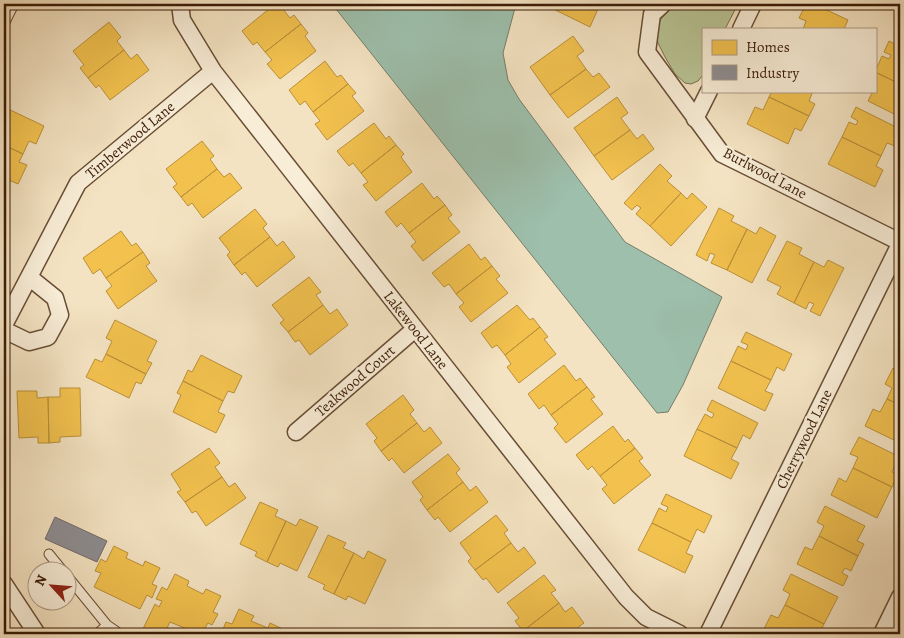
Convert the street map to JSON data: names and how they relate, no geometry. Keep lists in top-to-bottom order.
{
  "streets": {
    "street": [
      "Timberwood Lane",
      "Burlwood Lane",
      "Lakewood Lane",
      "Teakwood Court",
      "Cherrywood Lane"
    ]
  },
  "crossings": [
    ["Timberwood Lane", "Lakewood Lane"],
    ["Burlwood Lane", "Cherrywood Lane"],
    ["Lakewood Lane", "Teakwood Court"]
  ],
  "legend": ["Homes", "Industry"],
  "north": "top left"
}
